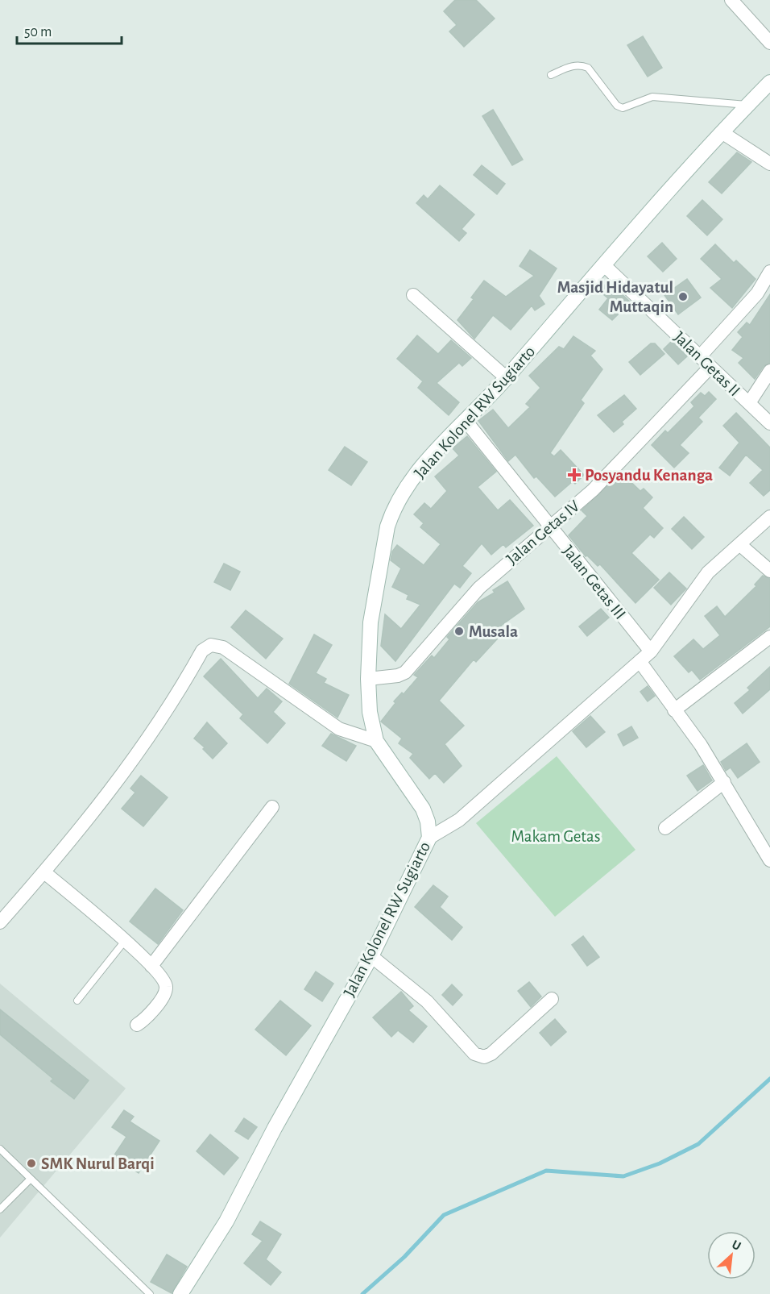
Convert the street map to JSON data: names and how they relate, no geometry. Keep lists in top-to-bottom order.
{
  "streets": {
    "main road": ["Jalan Kolonel RW Sugiarto"],
    "street": ["Jalan Getas II", "Jalan Getas IV", "Jalan Getas III"]
  },
  "crossings": [
    ["Jalan Getas II", "Jalan Kolonel RW Sugiarto"],
    ["Jalan Getas II", "Jalan Getas IV"],
    ["Jalan Kolonel RW Sugiarto", "Jalan Getas IV"],
    ["Jalan Kolonel RW Sugiarto", "Jalan Getas III"],
    ["Jalan Getas IV", "Jalan Getas III"]
  ],
  "parks": ["Makam Getas"],
  "places": {
    "other": ["Masjid Hidayatul Muttaqin", "Musala", "SMK Nurul Barqi"],
    "health": ["Posyandu Kenanga"]
  },
  "scale_bar": "50 m",
  "north": "top right"
}
